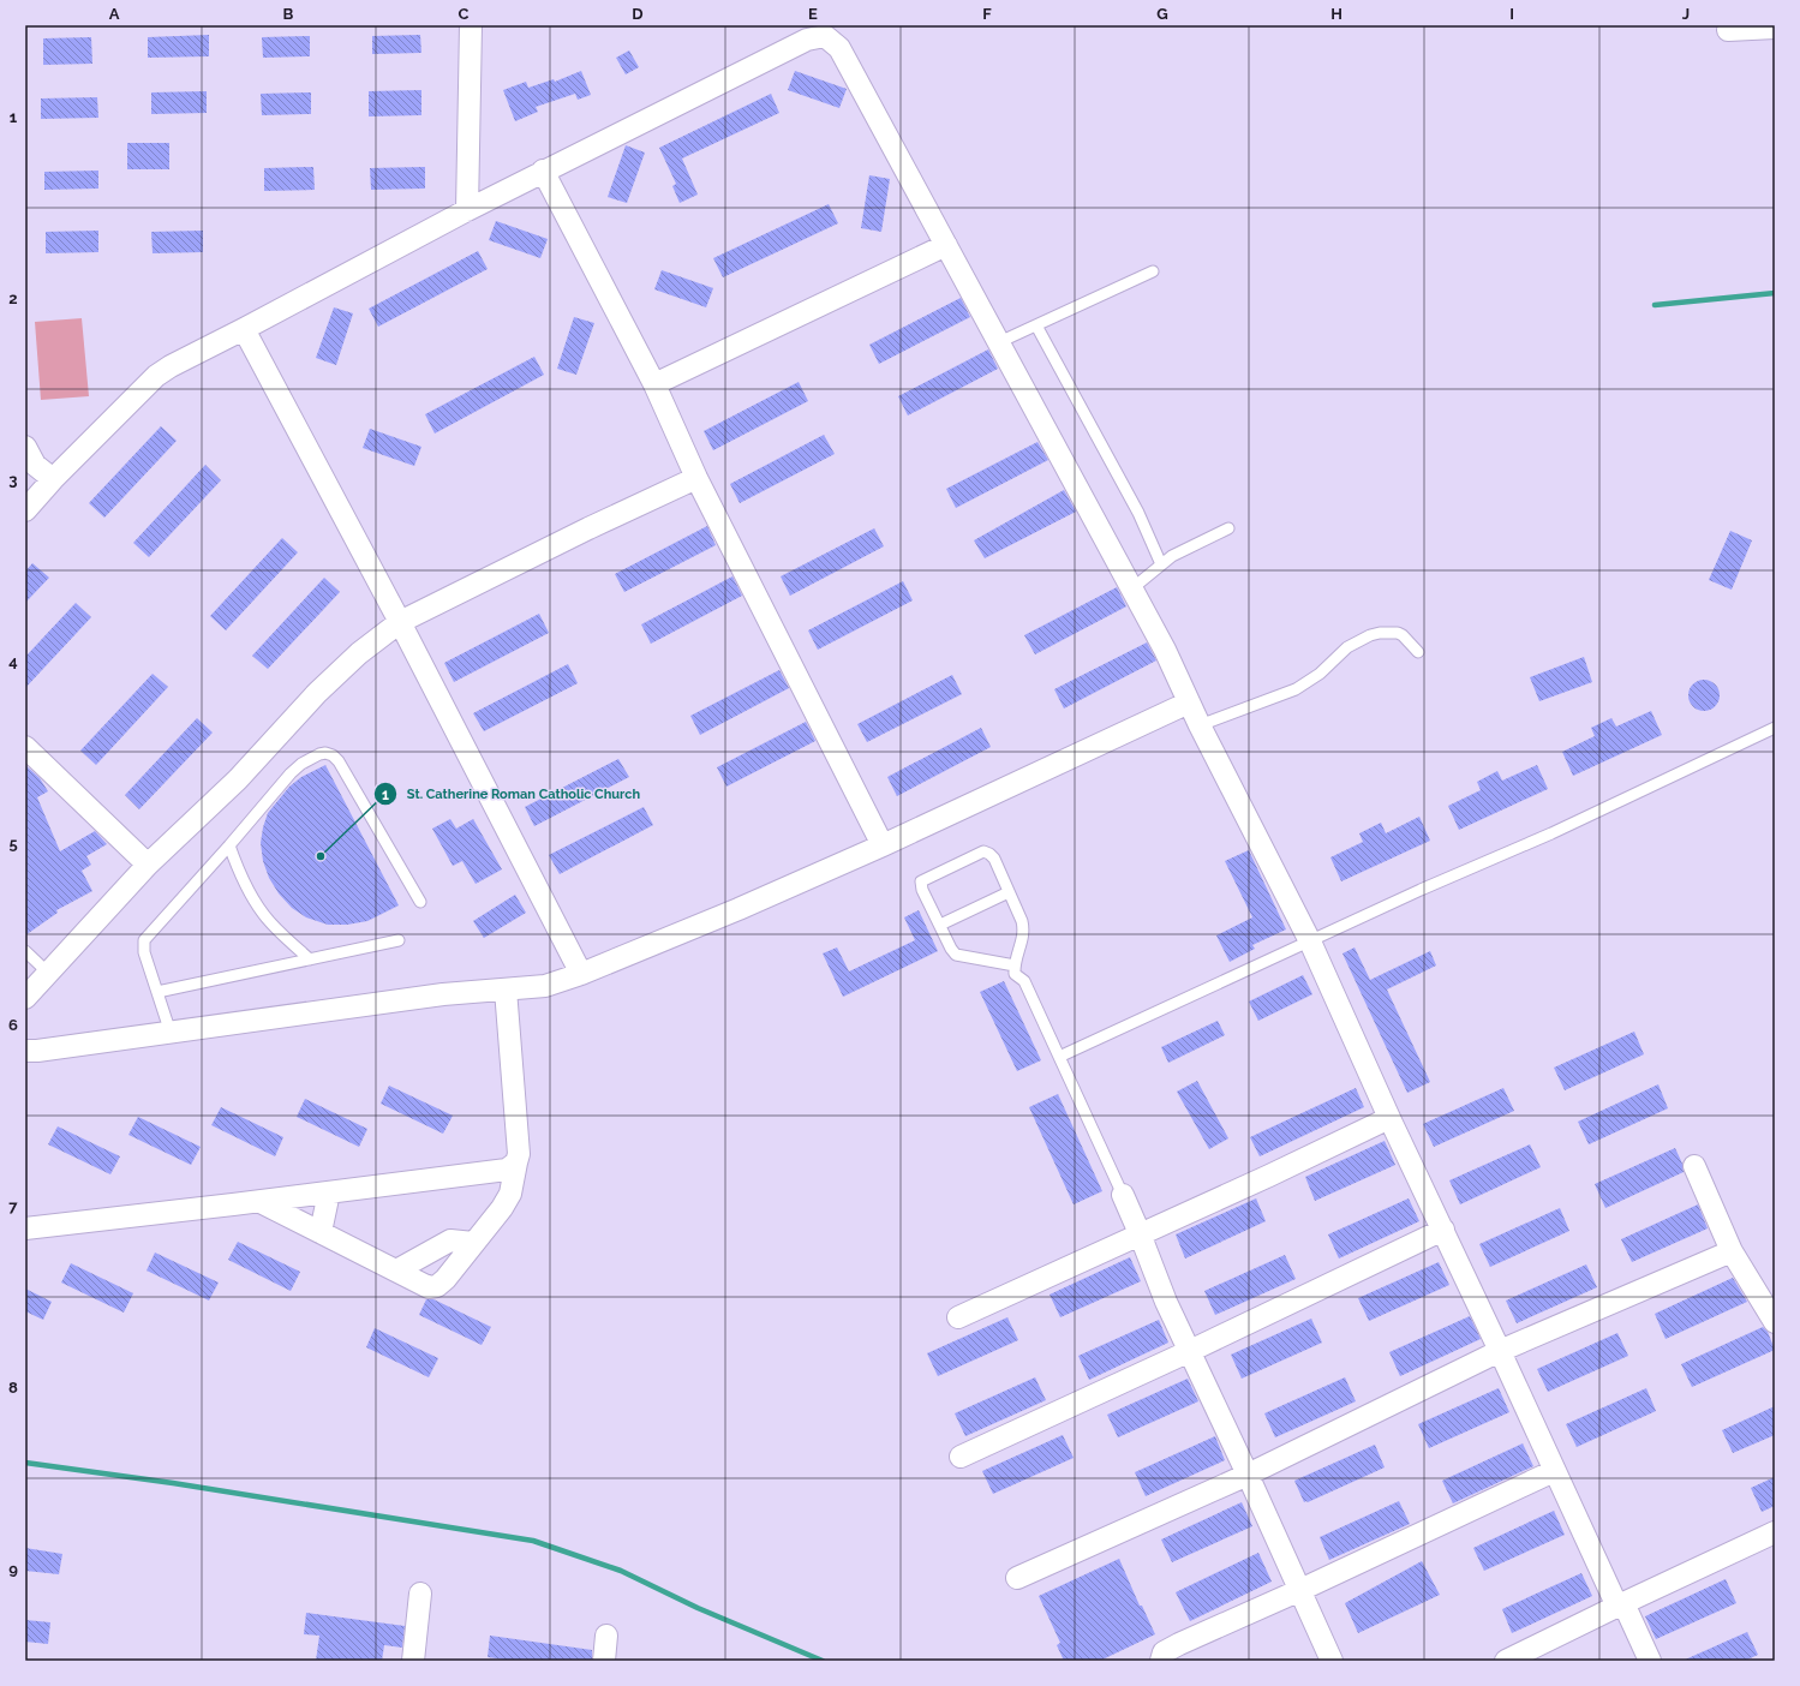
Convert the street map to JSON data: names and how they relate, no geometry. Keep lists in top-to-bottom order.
{
  "places": ["St. Catherine Roman Catholic Church"],
  "grid": {
    "columns": [
      "A",
      "B",
      "C",
      "D",
      "E",
      "F",
      "G",
      "H",
      "I",
      "J"
    ],
    "rows": [
      "1",
      "2",
      "3",
      "4",
      "5",
      "6",
      "7",
      "8",
      "9"
    ]
  }
}
